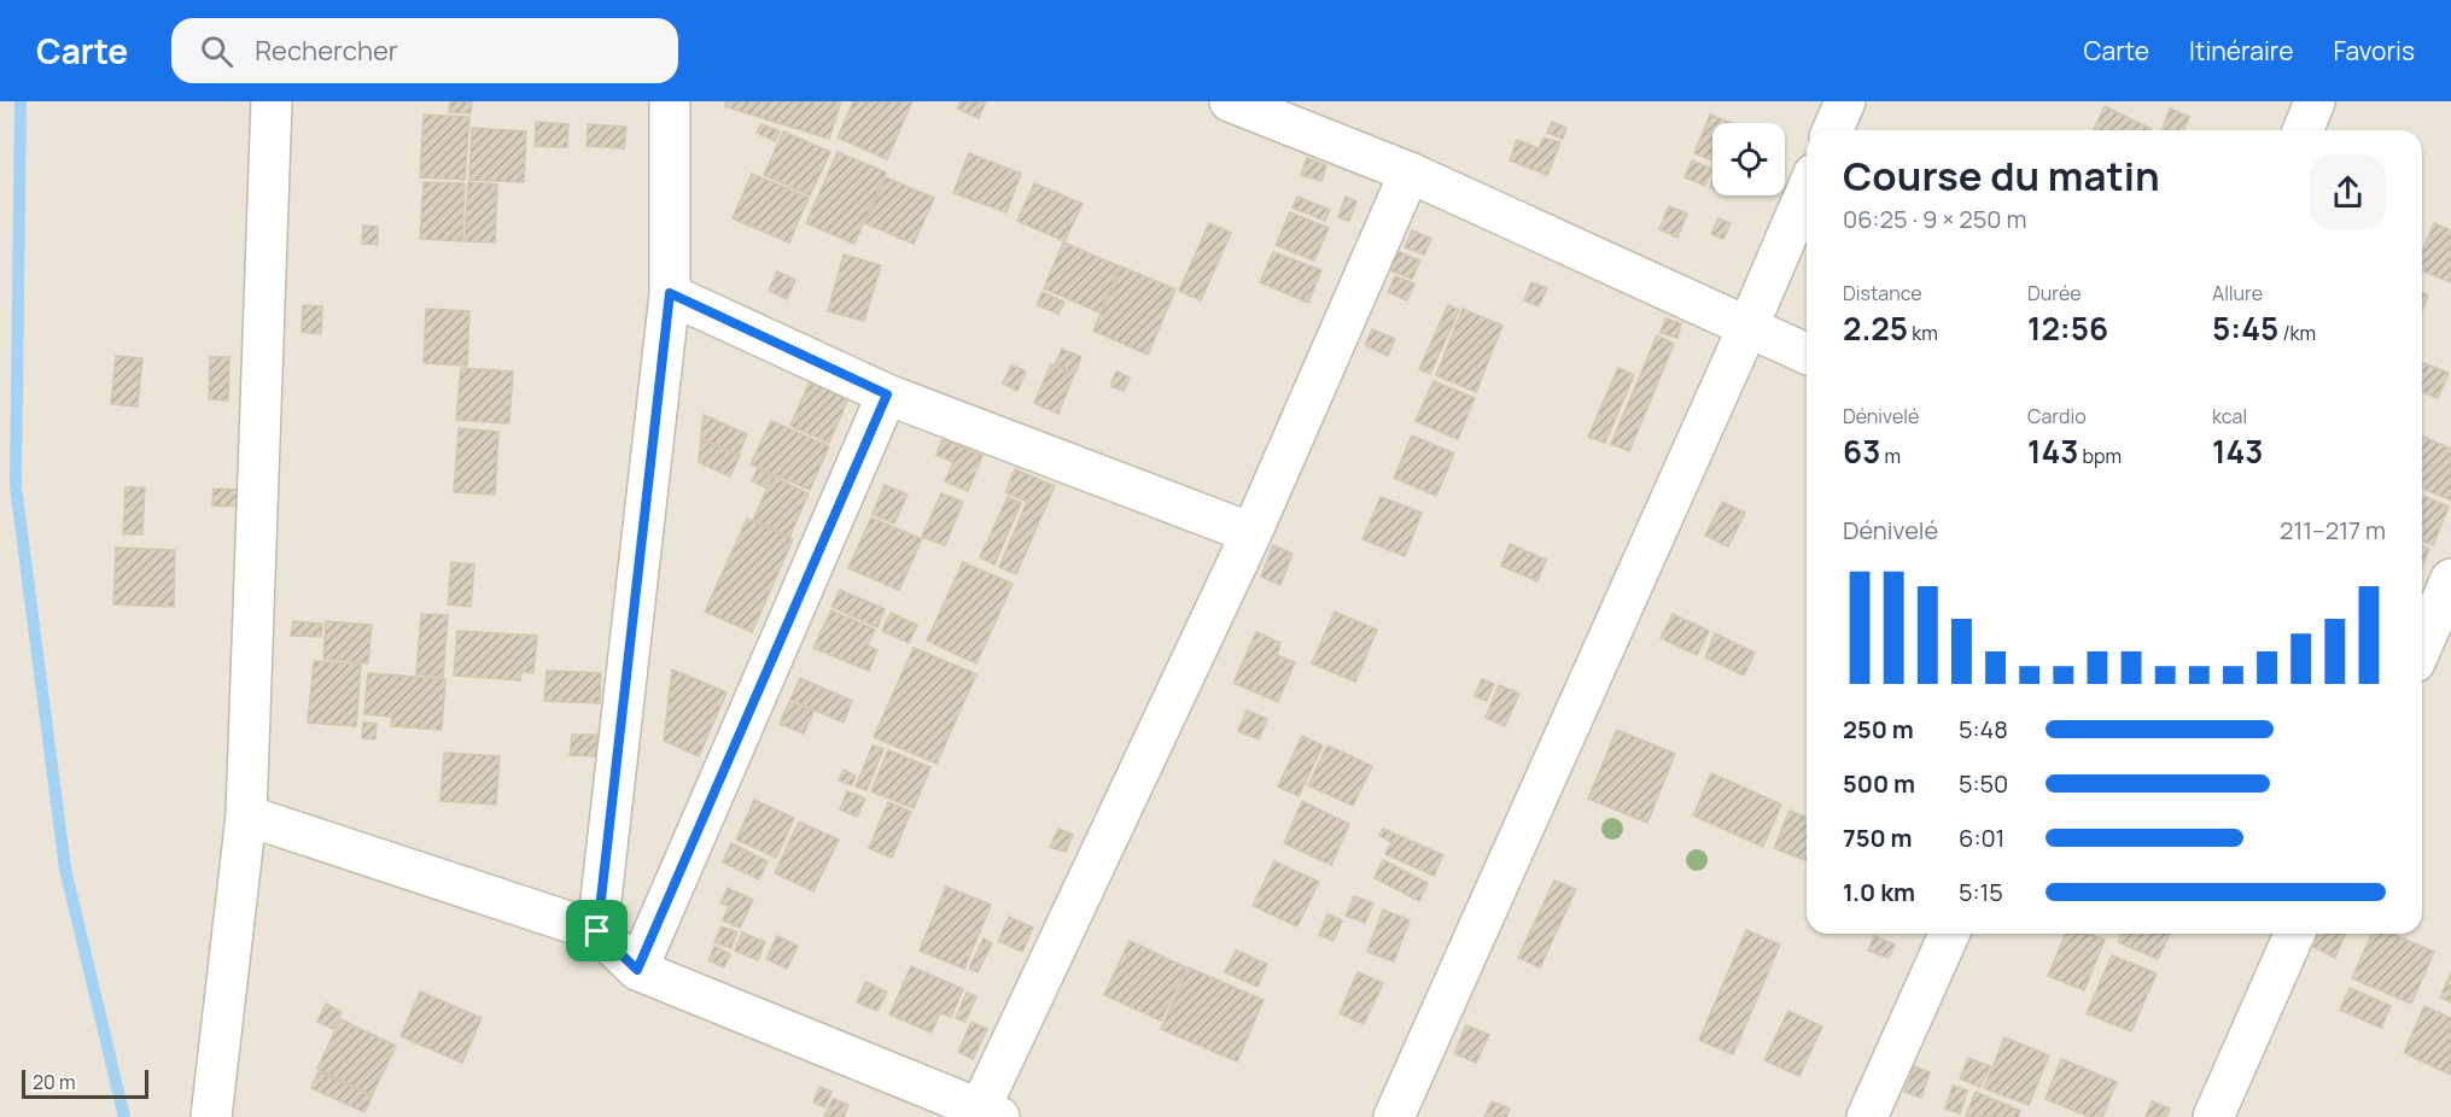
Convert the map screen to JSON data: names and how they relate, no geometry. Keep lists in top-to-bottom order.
{
  "scale_bar": "20 m",
  "page": {
    "header": "Carte",
    "search": "Rechercher",
    "nav": ["Carte", "Itinéraire", "Favoris"],
    "heading": ["Course du matin", "06:25 · 9 × 250 m"],
    "stats": [
      ["Distance", "2.25 km"],
      ["Durée", "12:56"],
      ["Allure", "5:45 /km"],
      ["Dénivelé", "63 m"],
      ["Cardio", "143 bpm"],
      ["kcal", "143"]
    ],
    "chart": ["Dénivelé", "211–217 m"],
    "list": [
      {
        "name": "250 m",
        "note": "5:48"
      },
      {
        "name": "500 m",
        "note": "5:50"
      },
      {
        "name": "750 m",
        "note": "6:01"
      },
      {
        "name": "1.0 km",
        "note": "5:15"
      }
    ],
    "scale": "20 m"
  }
}
